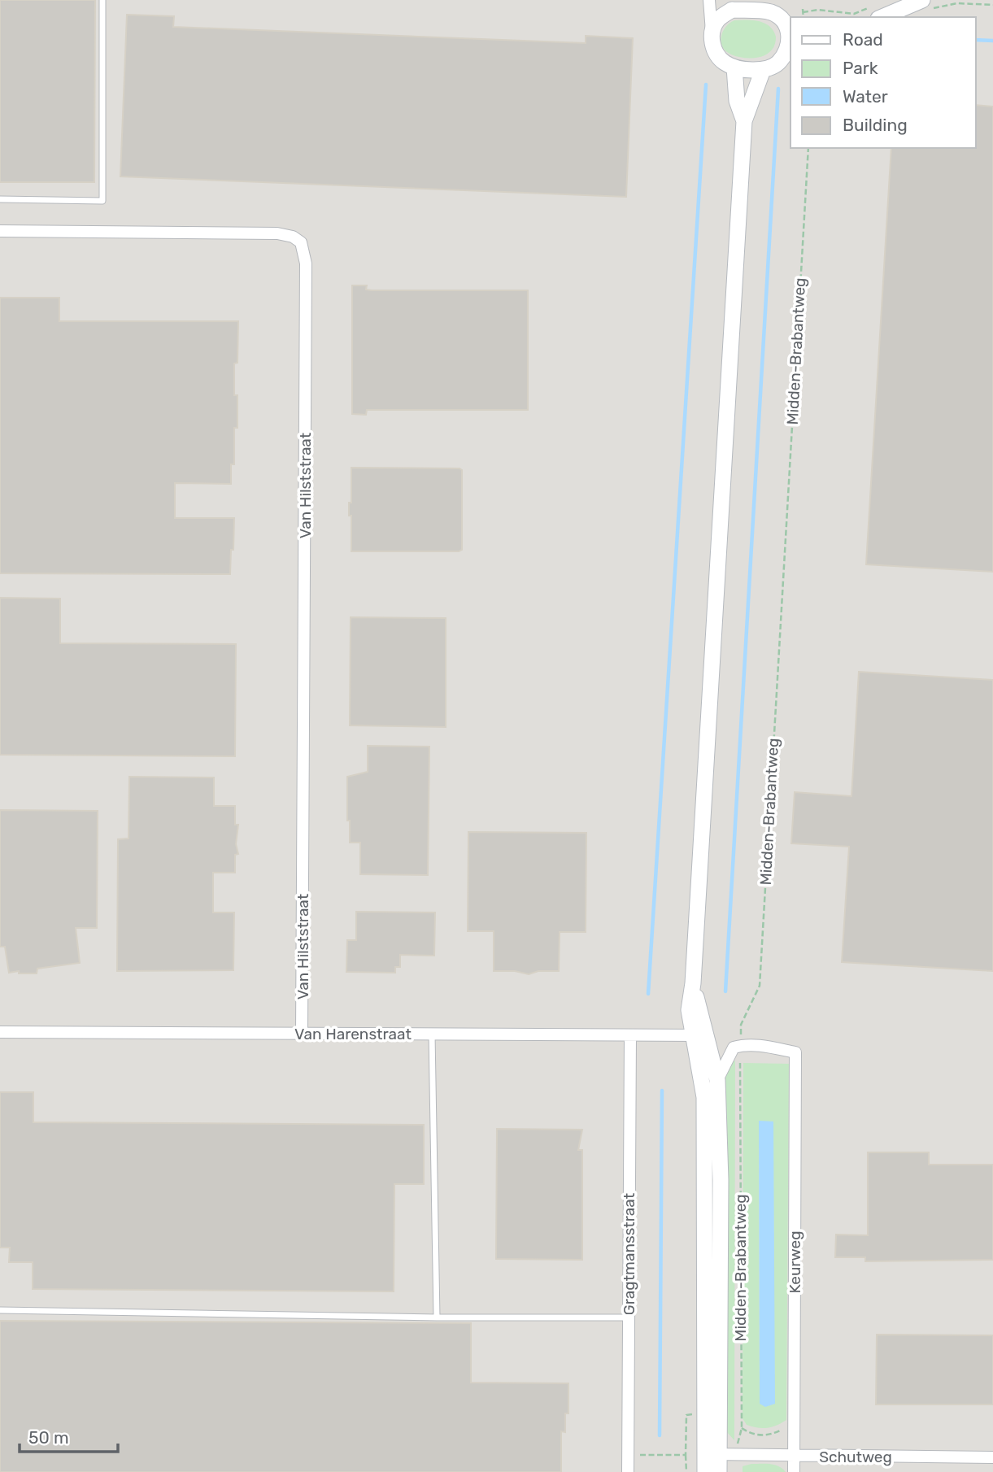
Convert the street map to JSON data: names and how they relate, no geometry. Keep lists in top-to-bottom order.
{
  "streets": {
    "street": [
      "Midden-Brabantweg",
      "Van Hilststraat",
      "Van Harenstraat",
      "Gragtmansstraat",
      "Keurweg",
      "Schutweg"
    ]
  },
  "crossings": [
    ["Midden-Brabantweg", "Van Harenstraat"],
    ["Midden-Brabantweg", "Keurweg"],
    ["Midden-Brabantweg", "Schutweg"],
    ["Van Hilststraat", "Van Harenstraat"],
    ["Van Harenstraat", "Gragtmansstraat"],
    ["Keurweg", "Schutweg"]
  ],
  "legend": [
    "Road",
    "Park",
    "Water",
    "Building"
  ],
  "scale_bar": "50 m"
}
